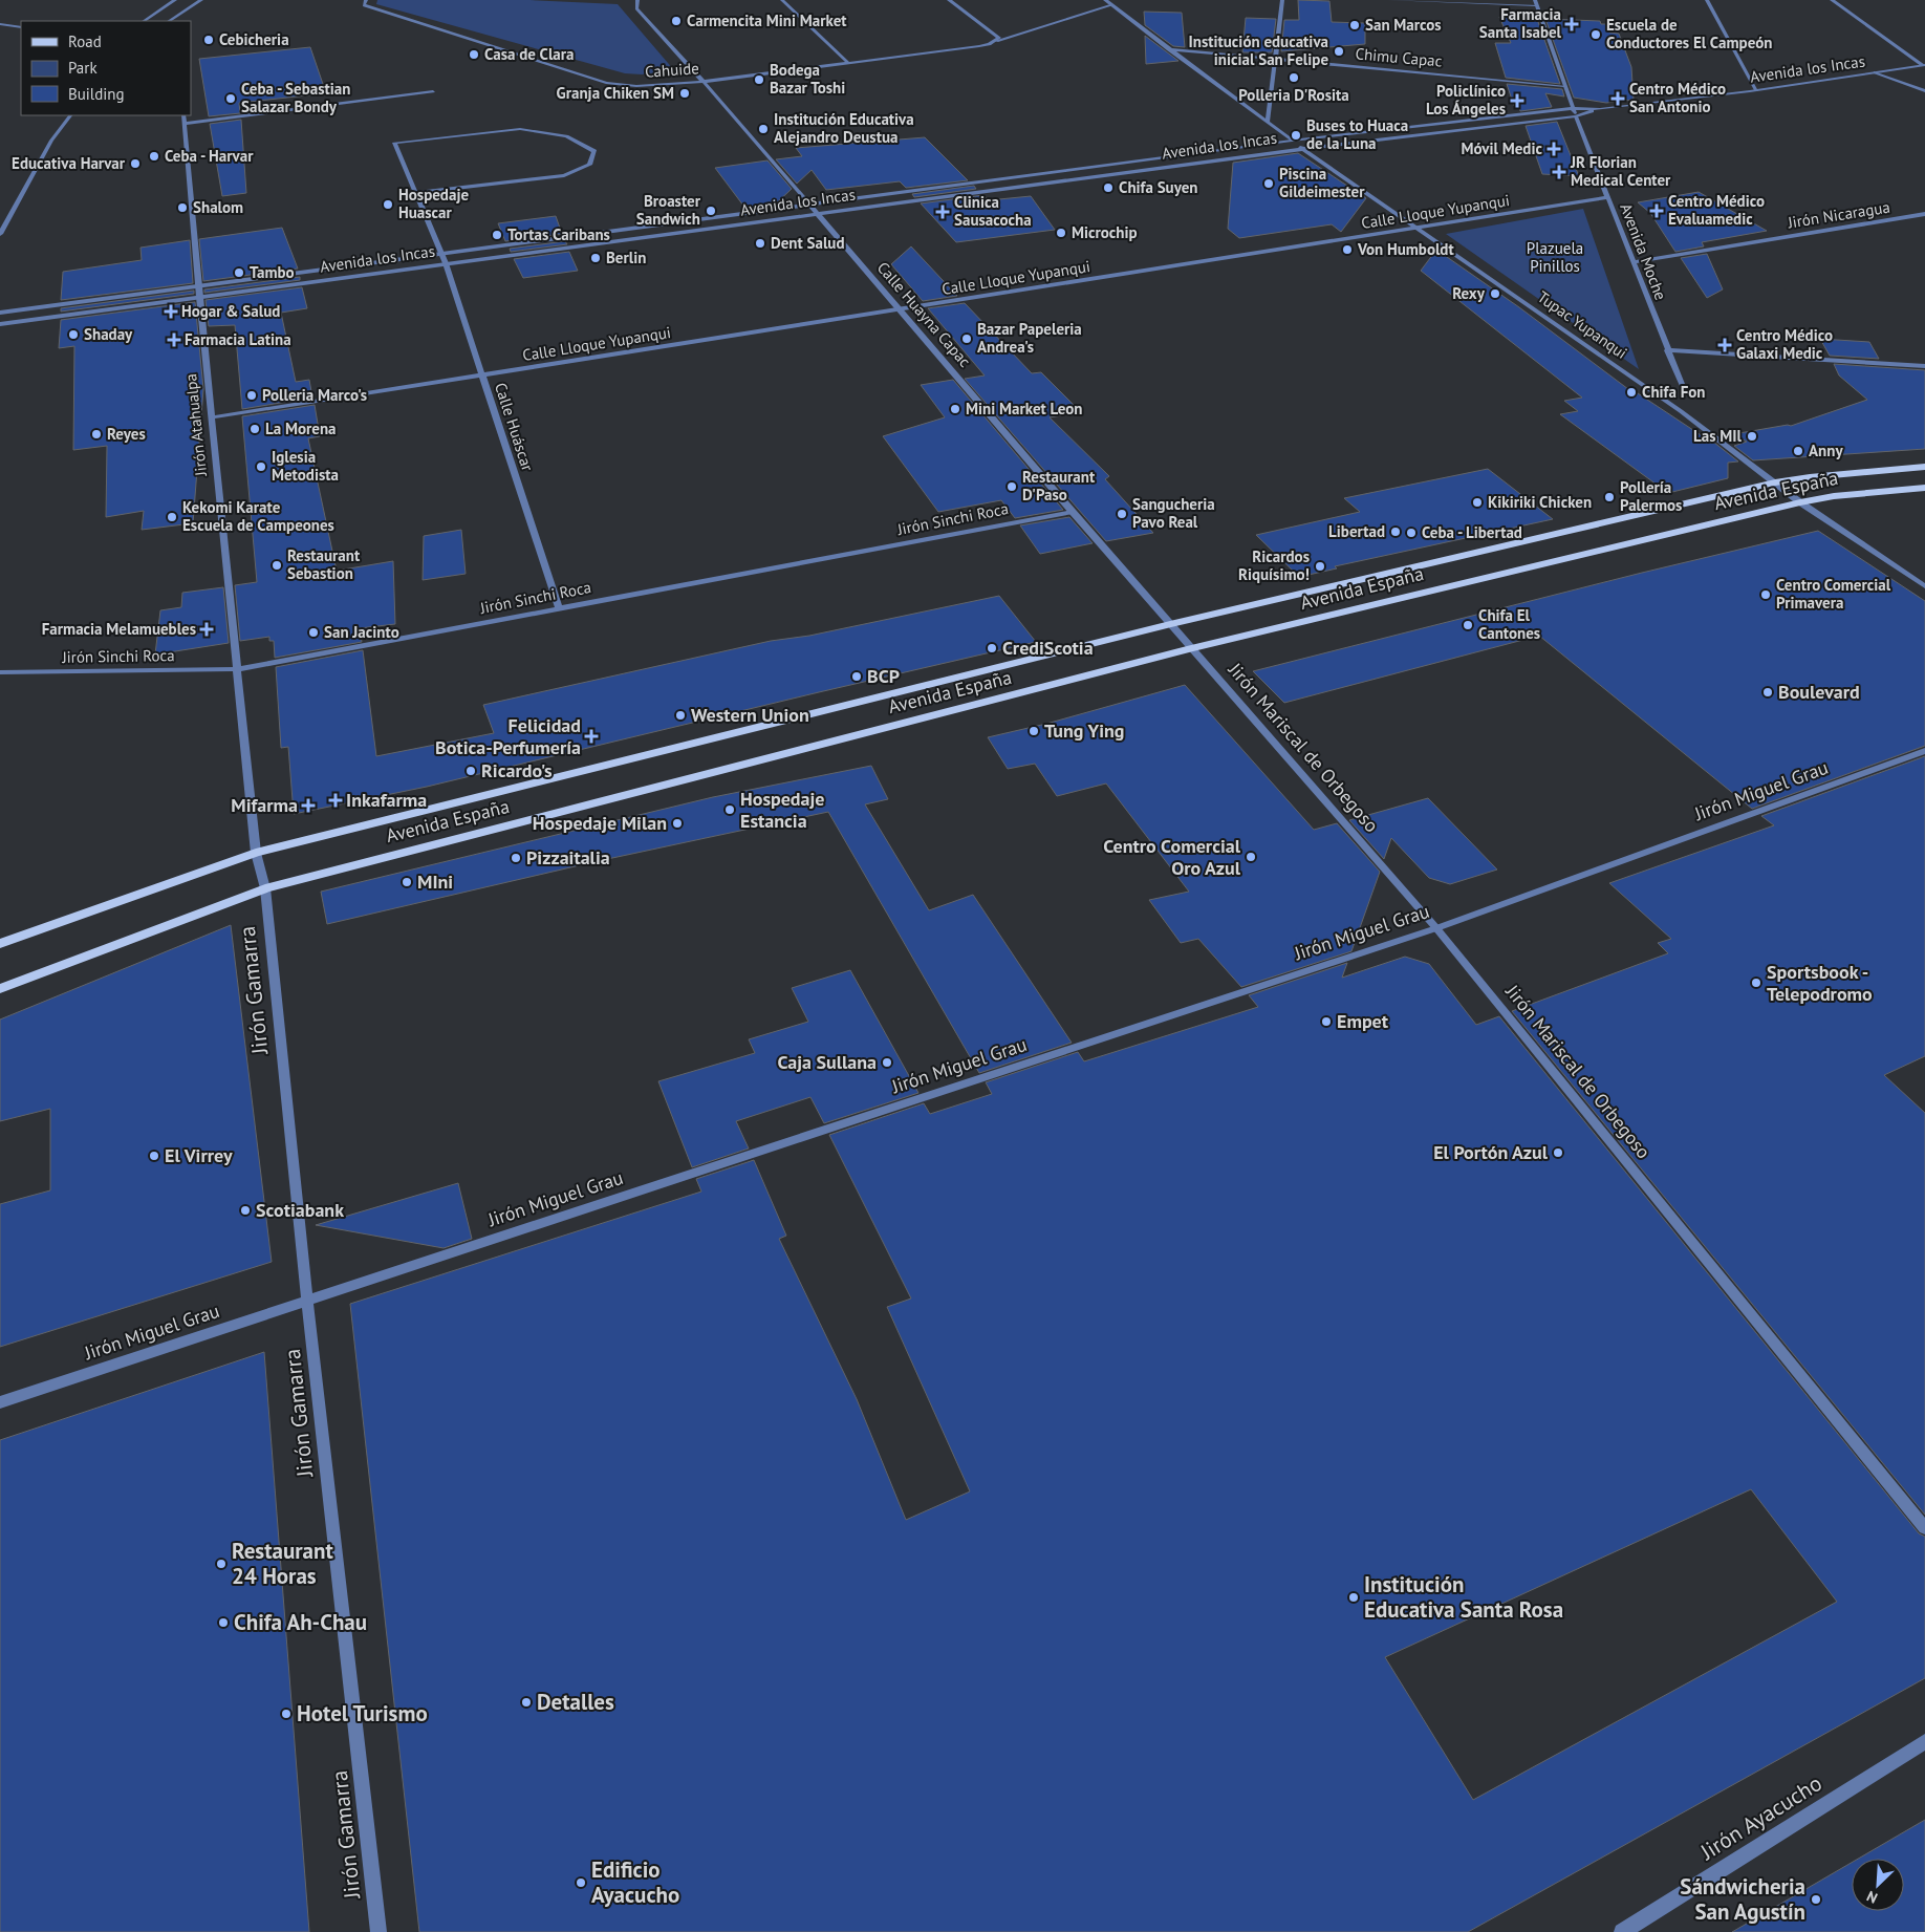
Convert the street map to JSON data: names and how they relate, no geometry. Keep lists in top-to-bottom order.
{
  "streets": {
    "main road": ["Avenida España"],
    "street": [
      "Chimu Capac",
      "Avenida los Incas",
      "Cahuide",
      "Calle Lloque Yupanqui",
      "Jirón Nicaragua",
      "Avenida Moche",
      "Calle Huayna Capac",
      "Tupac Yupanqui",
      "Jirón Atahualpa",
      "Calle Huáscar",
      "Jirón Sinchi Roca",
      "Jirón Mariscal de Orbegoso",
      "Jirón Miguel Grau",
      "Jirón Gamarra",
      "Jirón Ayacucho"
    ]
  },
  "crossings": [
    ["Chimu Capac", "Avenida Moche"],
    ["Chimu Capac", "Tupac Yupanqui"],
    ["Avenida los Incas", "Avenida Moche"],
    ["Avenida los Incas", "Calle Huayna Capac"],
    ["Avenida los Incas", "Tupac Yupanqui"],
    ["Avenida los Incas", "Jirón Atahualpa"],
    ["Avenida los Incas", "Calle Huáscar"],
    ["Cahuide", "Calle Huayna Capac"],
    ["Cahuide", "Tupac Yupanqui"],
    ["Calle Lloque Yupanqui", "Avenida Moche"],
    ["Calle Lloque Yupanqui", "Calle Huayna Capac"],
    ["Calle Lloque Yupanqui", "Tupac Yupanqui"],
    ["Calle Lloque Yupanqui", "Jirón Atahualpa"],
    ["Calle Lloque Yupanqui", "Calle Huáscar"],
    ["Jirón Nicaragua", "Avenida Moche"],
    ["Calle Huayna Capac", "Avenida España"],
    ["Calle Huayna Capac", "Jirón Sinchi Roca"],
    ["Calle Huayna Capac", "Jirón Mariscal de Orbegoso"],
    ["Tupac Yupanqui", "Avenida España"],
    ["Jirón Atahualpa", "Avenida España"],
    ["Jirón Atahualpa", "Jirón Sinchi Roca"],
    ["Jirón Atahualpa", "Jirón Gamarra"],
    ["Calle Huáscar", "Jirón Sinchi Roca"],
    ["Avenida España", "Jirón Mariscal de Orbegoso"],
    ["Avenida España", "Jirón Gamarra"],
    ["Jirón Mariscal de Orbegoso", "Jirón Miguel Grau"],
    ["Jirón Miguel Grau", "Jirón Gamarra"]
  ],
  "parks": ["Plazuela Pinillos"],
  "places": {
    "other": [
      "Carmencita Mini Market",
      "San Marcos",
      "Escuela de Conductores El Campeón",
      "Cebicheria",
      "Institución educativa inicial San Felipe",
      "Casa de Clara",
      "Polleria D'Rosita",
      "Bodega Bazar Toshi",
      "Granja Chiken SM",
      "Ceba - Sebastian Salazar Bondy",
      "Institución Educativa Alejandro Deustua",
      "Buses to Huaca de la Luna",
      "Ceba - Harvar",
      "Educativa Harvar",
      "Piscina Gildeimester",
      "Chifa Suyen",
      "Hospedaje Huascar",
      "Shalom",
      "Broaster Sandwich",
      "Microchip",
      "Tortas Caribans",
      "Dent Salud",
      "Von Humboldt",
      "Berlin",
      "Tambo",
      "Rexy",
      "Shaday",
      "Bazar Papeleria Andrea's",
      "Chifa Fon",
      "Polleria Marco's",
      "Mini Market Leon",
      "La Morena",
      "Reyes",
      "Las MIl",
      "Anny",
      "Iglesia Metodista",
      "Restaurant D'Paso",
      "Pollería Palermos",
      "Kikiriki Chicken",
      "Sangucheria Pavo Real",
      "Kekomi Karate Escuela de Campeones",
      "Libertad",
      "Ceba - Libertad",
      "Restaurant Sebastion",
      "Ricardos Riquísimo!",
      "Centro Comercial Primavera",
      "Chifa El Cantones",
      "San Jacinto",
      "CrediScotia",
      "BCP",
      "Boulevard",
      "Western Union",
      "Tung Ying",
      "Ricardo's",
      "Hospedaje Estancia",
      "Hospedaje Milan",
      "Centro Comercial Oro Azul",
      "Pizzaitalia",
      "MIni",
      "Sportsbook - Telepodromo",
      "Empet",
      "Caja Sullana",
      "El Portón Azul",
      "El Virrey",
      "Scotiabank",
      "Restaurant 24 Horas",
      "Institución Educativa Santa Rosa",
      "Chifa Ah-Chau",
      "Detalles",
      "Hotel Turismo",
      "Edificio Ayacucho",
      "Sándwicheria San Agustín"
    ],
    "health": [
      "Farmacia Santa Isabel",
      "Centro Médico San Antonio",
      "Policlínico Los Ángeles",
      "Móvil Medic",
      "JR Florian Medical Center",
      "Centro Médico Evaluamedic",
      "Clinica Sausacocha",
      "Hogar & Salud",
      "Farmacia Latina",
      "Centro Médico Galaxi Medic",
      "Farmacia Melamuebles",
      "Felicidad Botica-Perfumería",
      "Inkafarma",
      "Mifarma"
    ]
  },
  "legend": ["Road", "Park", "Building"],
  "north": "bottom left"
}
